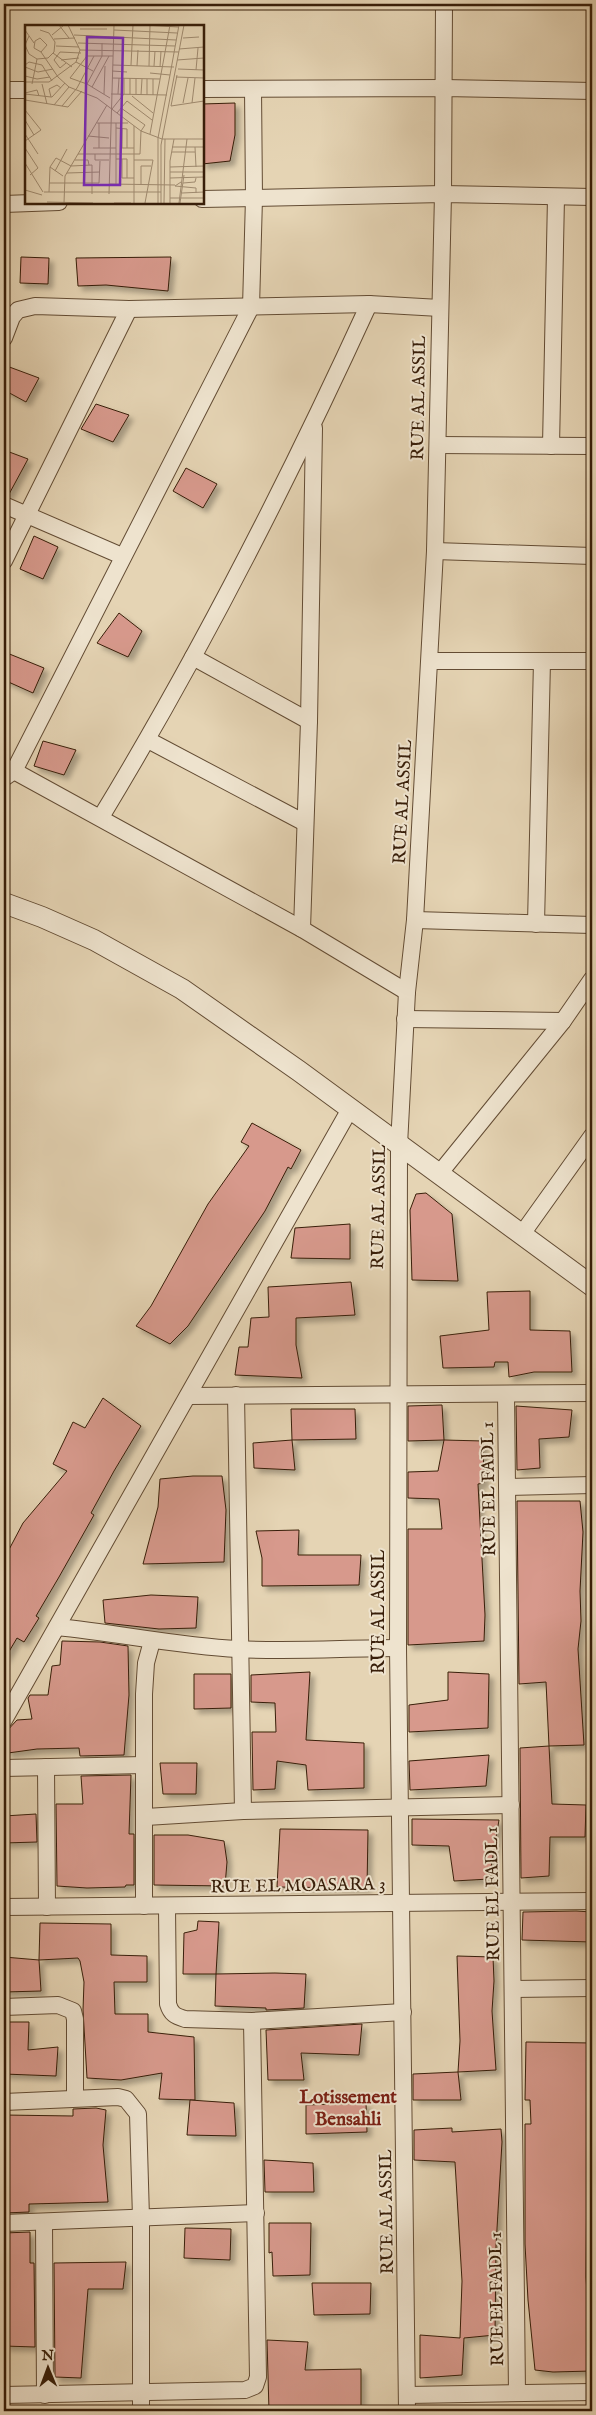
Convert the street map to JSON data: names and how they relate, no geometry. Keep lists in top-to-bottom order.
{
  "streets": {
    "street": ["RUE AL ASSIL", "RUE EL FADL 1", "RUE EL MOASARA 3"]
  },
  "crossings": [
    ["RUE AL ASSIL", "RUE EL MOASARA 3"],
    ["RUE EL FADL 1", "RUE EL MOASARA 3"]
  ],
  "districts": ["Lotissement Bensahli"],
  "north": "top"
}
